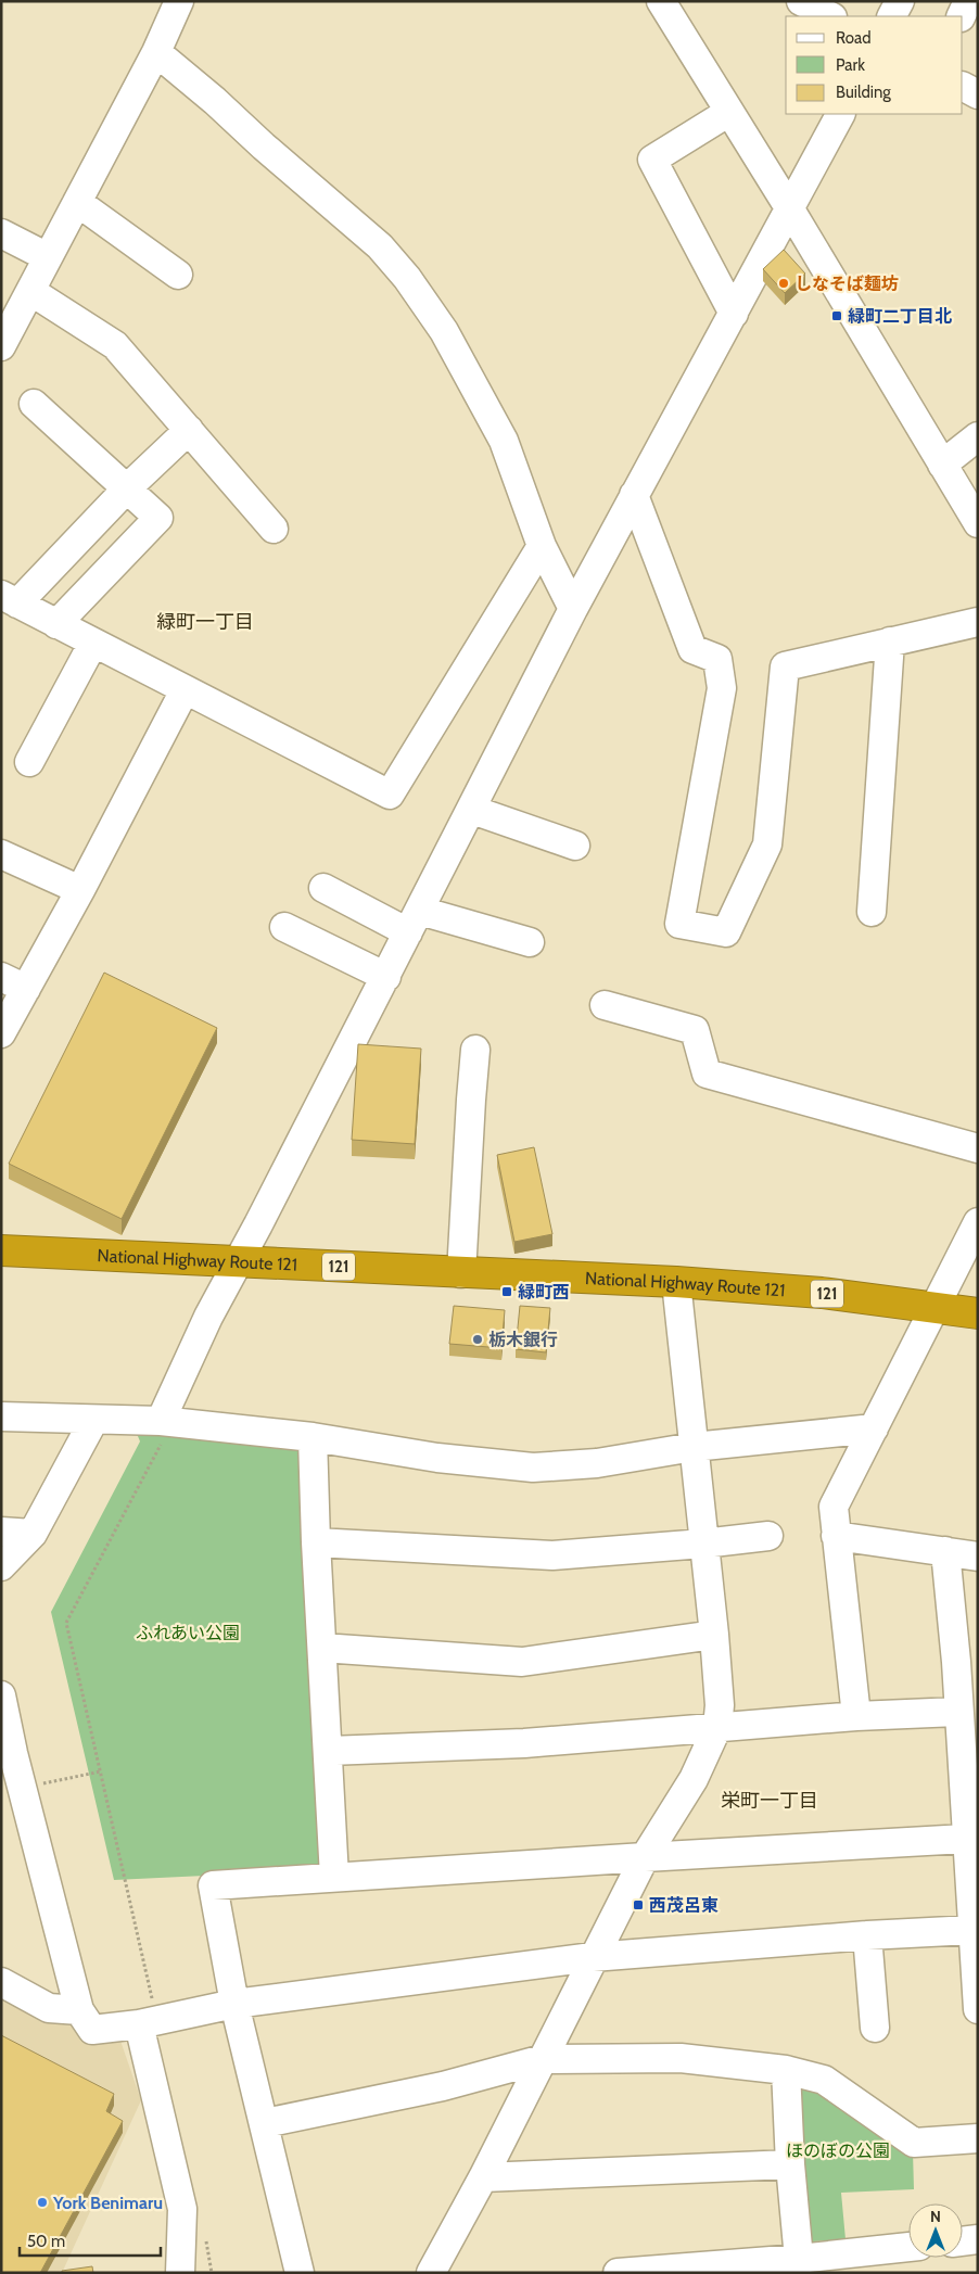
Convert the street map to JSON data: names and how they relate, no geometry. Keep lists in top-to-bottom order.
{
  "streets": {
    "highway": ["National Highway Route 121", "121"]
  },
  "districts": ["緑町一丁目", "栄町一丁目"],
  "parks": ["ふれあい公園", "ほのぼの公園"],
  "places": {
    "other": ["しなそば麺坊", "栃木銀行", "York Benimaru"],
    "transit": ["緑町二丁目北", "緑町西", "西茂呂東"]
  },
  "legend": ["Road", "Park", "Building"],
  "scale_bar": "50 m",
  "north": "top"
}
